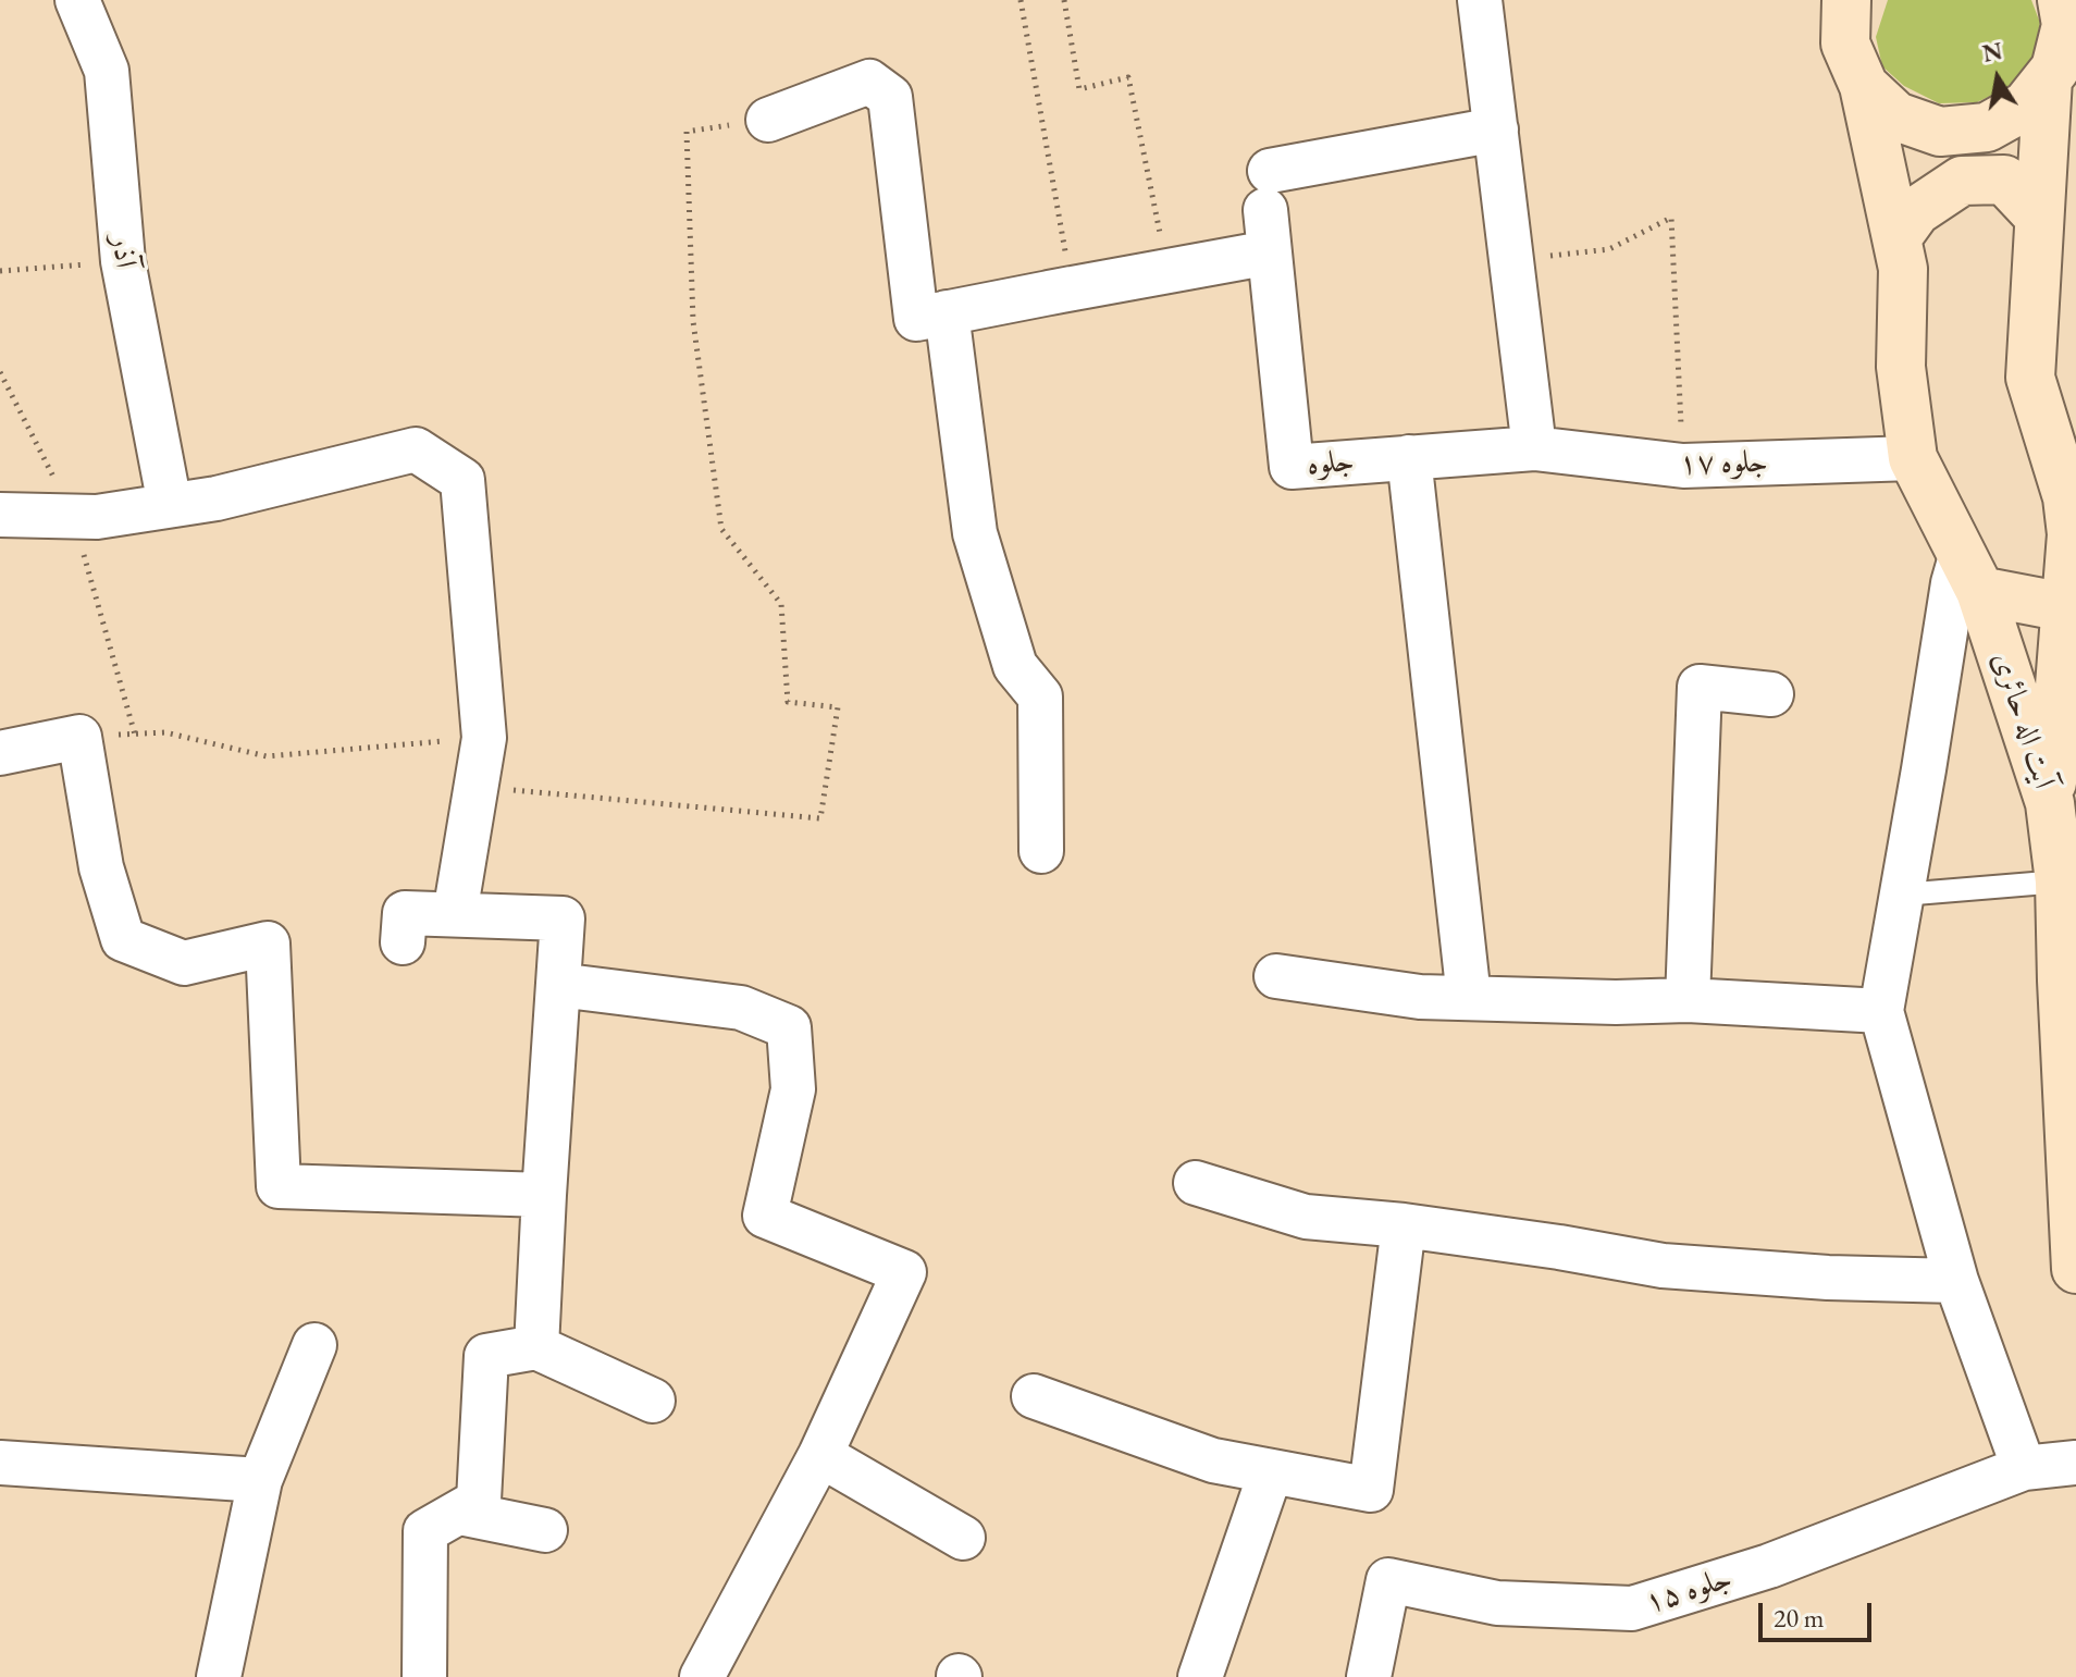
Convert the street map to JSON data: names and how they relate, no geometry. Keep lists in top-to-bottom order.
{
  "streets": {
    "main road": ["آیت اله حائری"],
    "street": [
      "آذر",
      "جلوه",
      "جلوه ۱۷",
      "جلوه ۱۵"
    ]
  },
  "crossings": [
    ["جلوه", "جلوه ۱۷"],
    ["جلوه ۱۷", "آیت اله حائری"]
  ],
  "scale_bar": "20 m",
  "north": "top"
}
